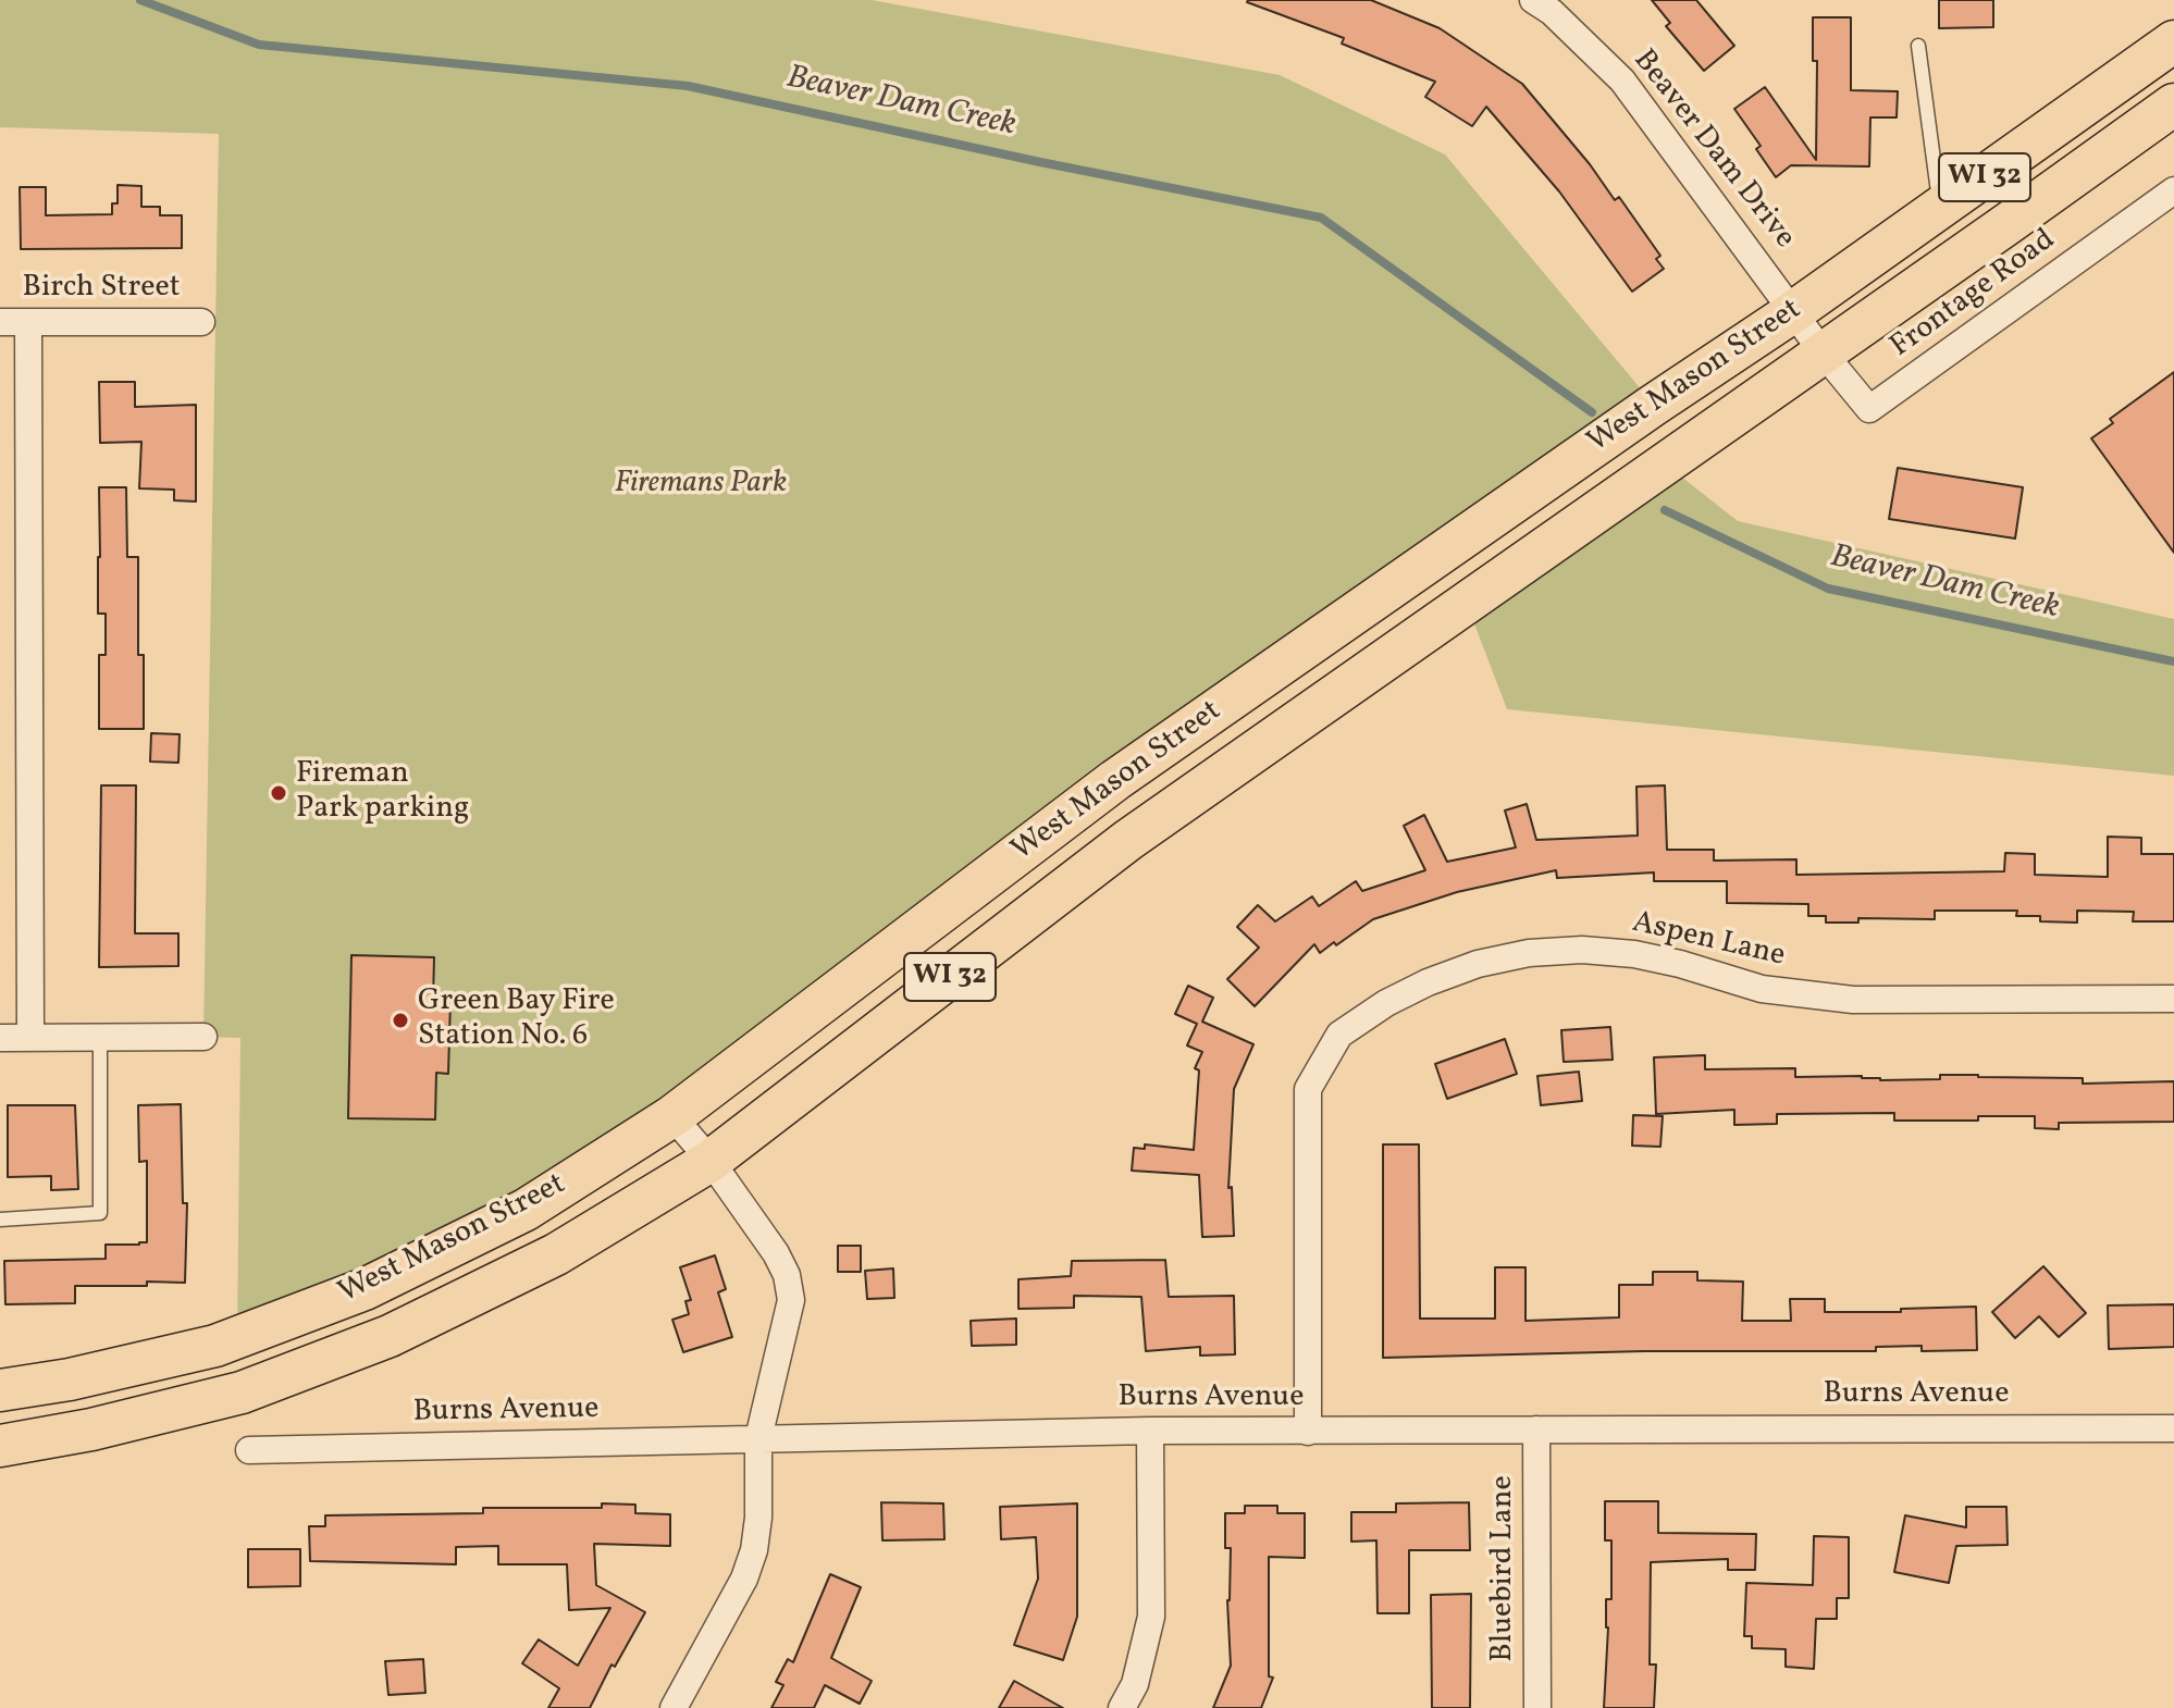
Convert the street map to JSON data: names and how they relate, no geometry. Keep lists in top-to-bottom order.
{
  "streets": {
    "main road": ["WI 32", "West Mason Street"],
    "street": [
      "Beaver Dam Drive",
      "Birch Street",
      "Frontage Road",
      "Aspen Lane",
      "Burns Avenue",
      "Bluebird Lane"
    ]
  },
  "crossings": [
    ["Beaver Dam Drive", "Frontage Road"],
    ["Beaver Dam Drive", "West Mason Street"],
    ["Frontage Road", "West Mason Street"],
    ["Aspen Lane", "Burns Avenue"],
    ["Burns Avenue", "Bluebird Lane"]
  ],
  "water": ["Beaver Dam Creek"],
  "parks": ["Firemans Park"],
  "places": ["Fireman Park parking", "Green Bay Fire Station No. 6"]
}
